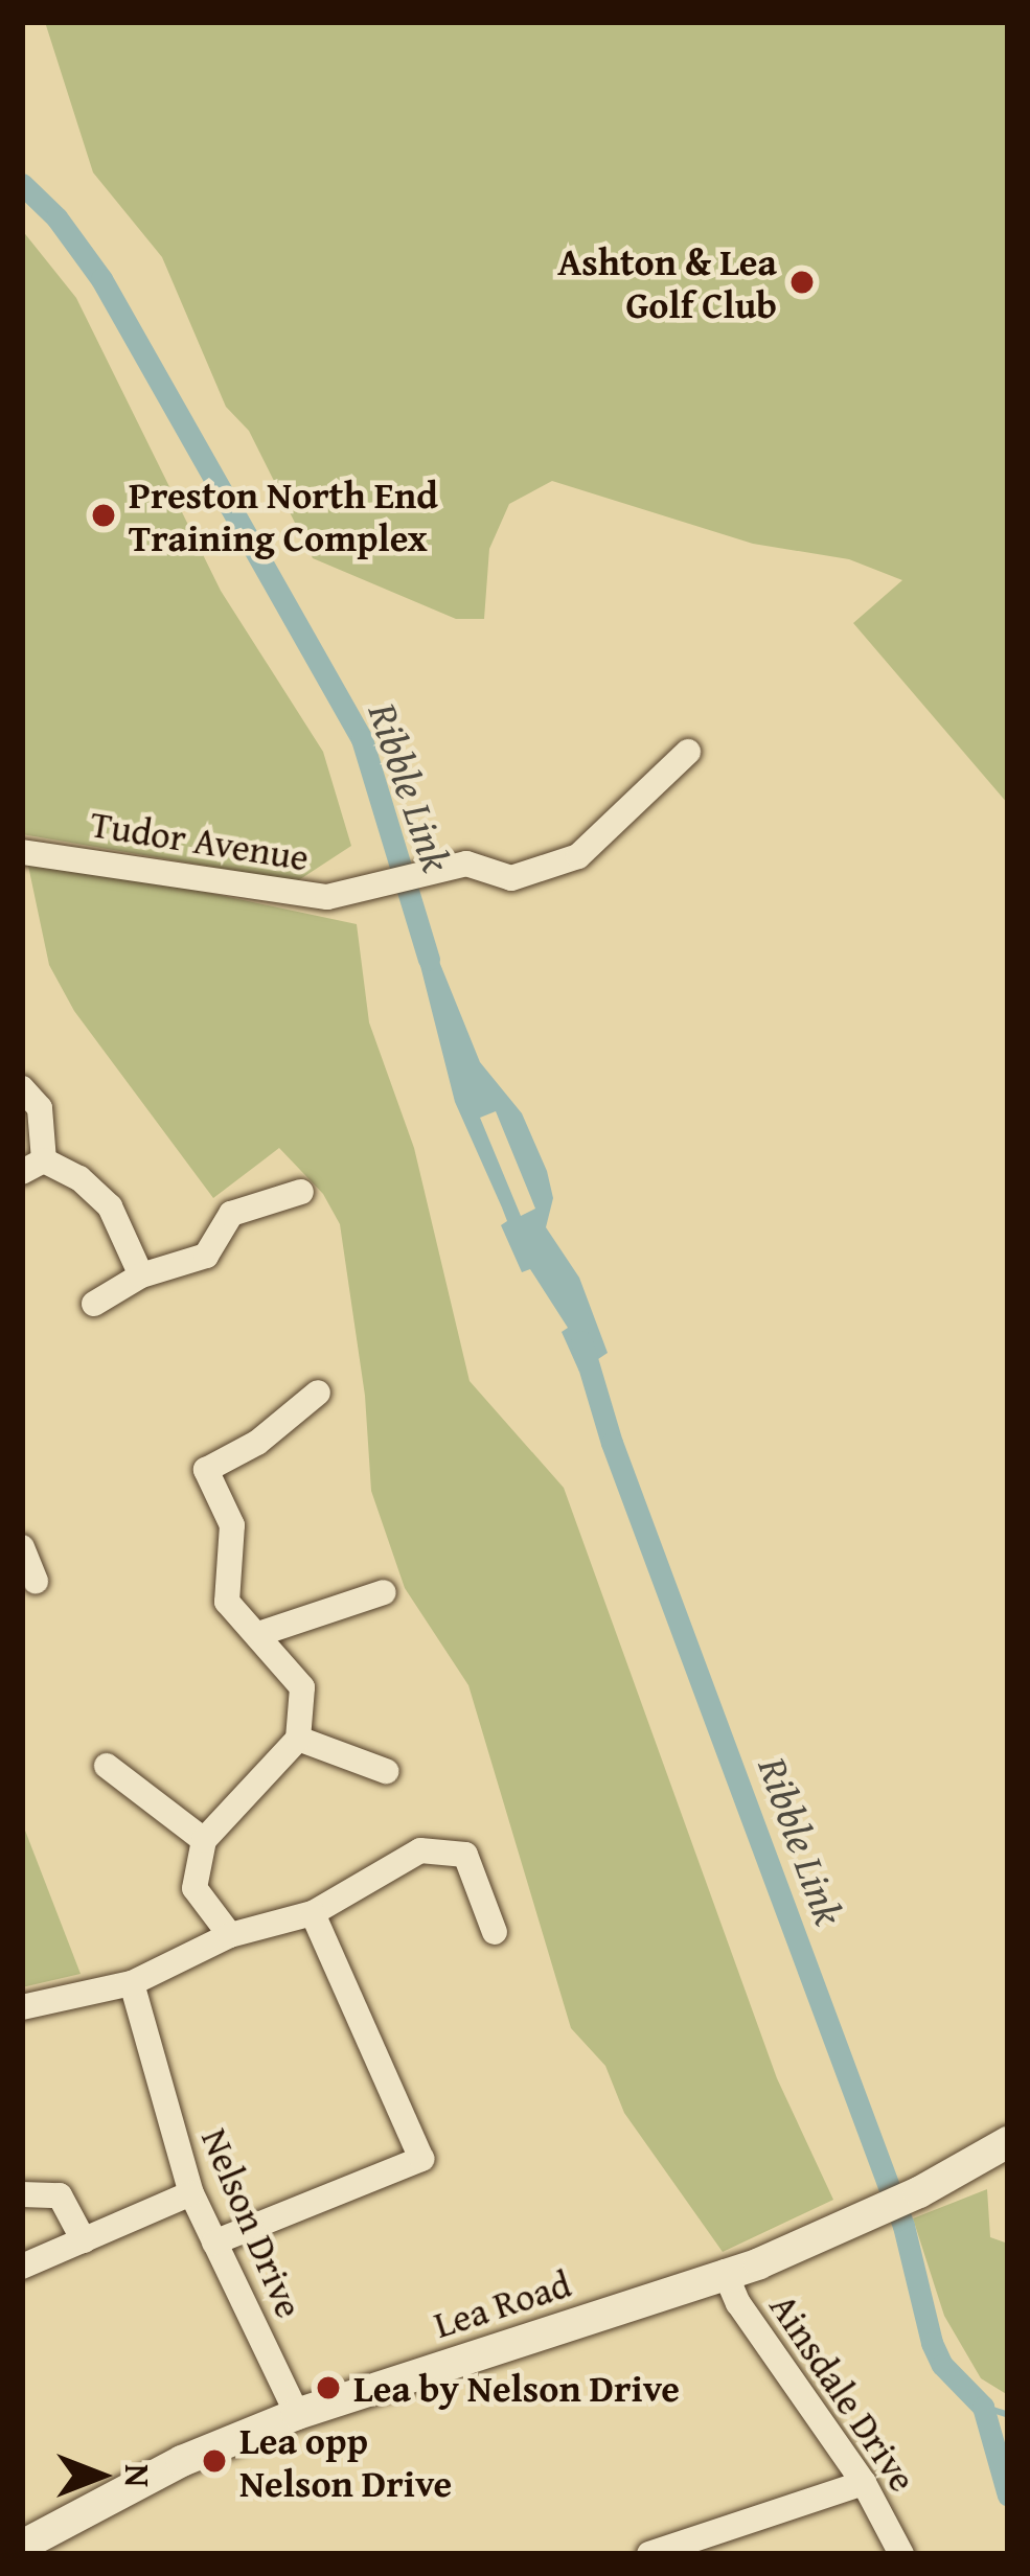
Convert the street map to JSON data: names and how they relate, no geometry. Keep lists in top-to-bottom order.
{
  "streets": {
    "street": [
      "Tudor Avenue",
      "Nelson Drive",
      "Lea Road",
      "Ainsdale Drive"
    ]
  },
  "crossings": [
    ["Nelson Drive", "Lea Road"],
    ["Lea Road", "Ainsdale Drive"]
  ],
  "water": ["Ribble Link"],
  "places": [
    "Ashton & Lea Golf Club",
    "Preston North End Training Complex",
    "Lea by Nelson Drive",
    "Lea opp Nelson Drive"
  ],
  "north": "right"
}
